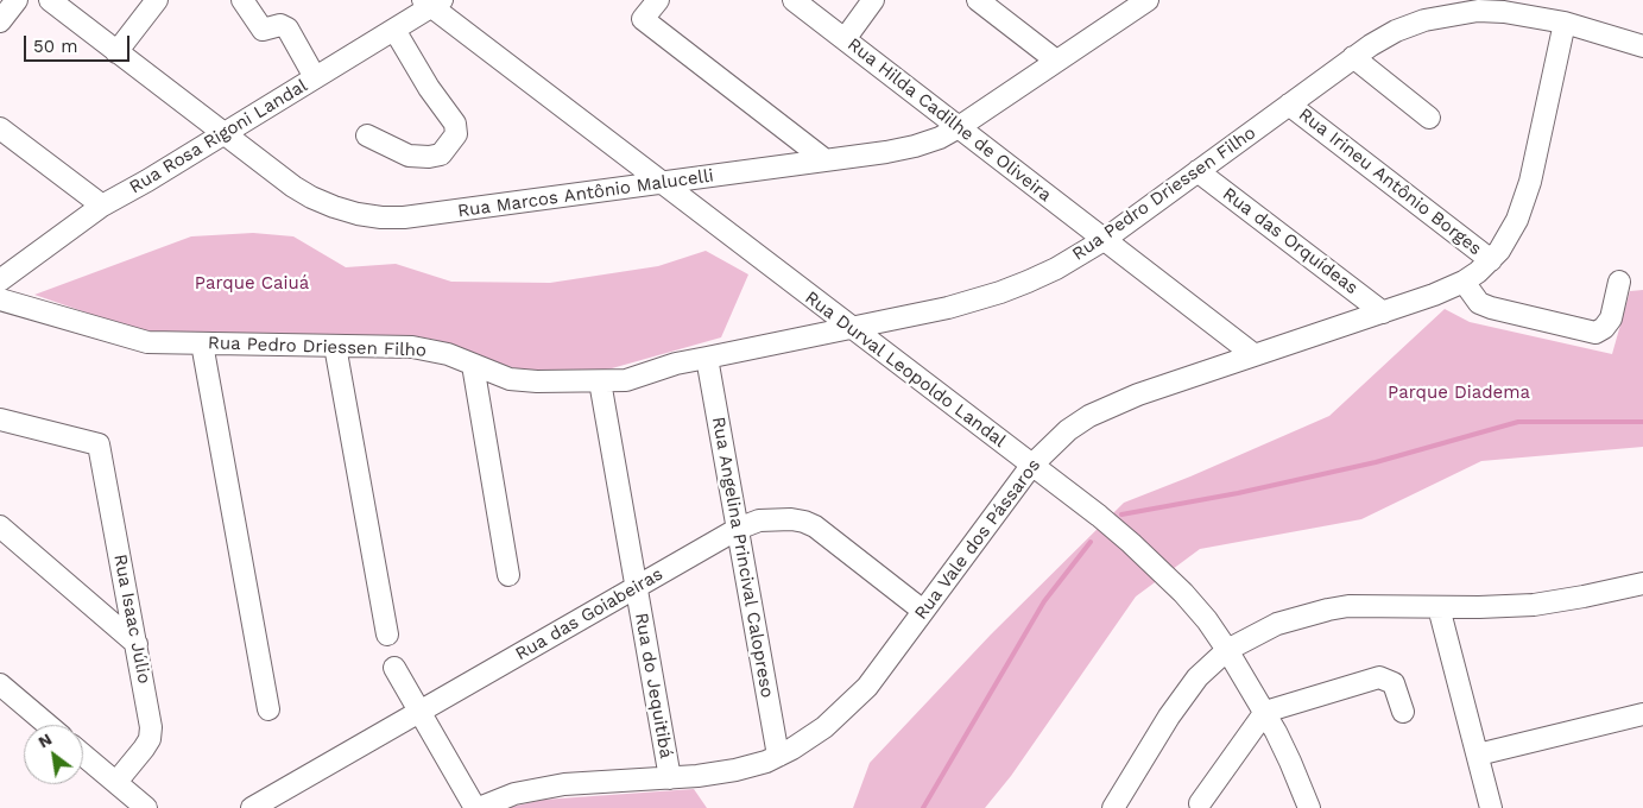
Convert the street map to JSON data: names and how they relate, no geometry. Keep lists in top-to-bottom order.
{
  "streets": {
    "street": [
      "Rua Hilda Cadilhe de Oliveira",
      "Rua Rosa Rigoni Landal",
      "Rua Irineu Antônio Borges",
      "Rua Marcos Antônio Malucelli",
      "Rua Pedro Driessen Filho",
      "Rua das Orquídeas",
      "Rua Durval Leopoldo Landal",
      "Rua Vale dos Pássaros",
      "Rua Angelina Princival Calopreso",
      "Rua das Goiabeiras",
      "Rua Isaac Júlio",
      "Rua do Jequitibá"
    ]
  },
  "crossings": [
    ["Rua Hilda Cadilhe de Oliveira", "Rua Marcos Antônio Malucelli"],
    ["Rua Hilda Cadilhe de Oliveira", "Rua Pedro Driessen Filho"],
    ["Rua Hilda Cadilhe de Oliveira", "Rua Vale dos Pássaros"],
    ["Rua Rosa Rigoni Landal", "Rua Marcos Antônio Malucelli"],
    ["Rua Rosa Rigoni Landal", "Rua Durval Leopoldo Landal"],
    ["Rua Irineu Antônio Borges", "Rua Pedro Driessen Filho"],
    ["Rua Irineu Antônio Borges", "Rua Vale dos Pássaros"],
    ["Rua Marcos Antônio Malucelli", "Rua Durval Leopoldo Landal"],
    ["Rua Pedro Driessen Filho", "Rua das Orquídeas"],
    ["Rua Pedro Driessen Filho", "Rua Durval Leopoldo Landal"],
    ["Rua Pedro Driessen Filho", "Rua Vale dos Pássaros"],
    ["Rua Pedro Driessen Filho", "Rua Angelina Princival Calopreso"],
    ["Rua Pedro Driessen Filho", "Rua do Jequitibá"],
    ["Rua das Orquídeas", "Rua Vale dos Pássaros"],
    ["Rua Durval Leopoldo Landal", "Rua Vale dos Pássaros"],
    ["Rua Vale dos Pássaros", "Rua Angelina Princival Calopreso"],
    ["Rua Vale dos Pássaros", "Rua das Goiabeiras"],
    ["Rua Vale dos Pássaros", "Rua do Jequitibá"],
    ["Rua Angelina Princival Calopreso", "Rua das Goiabeiras"],
    ["Rua das Goiabeiras", "Rua do Jequitibá"]
  ],
  "parks": ["Parque Caiuá", "Parque Diadema"],
  "scale_bar": "50 m",
  "north": "top left"
}
